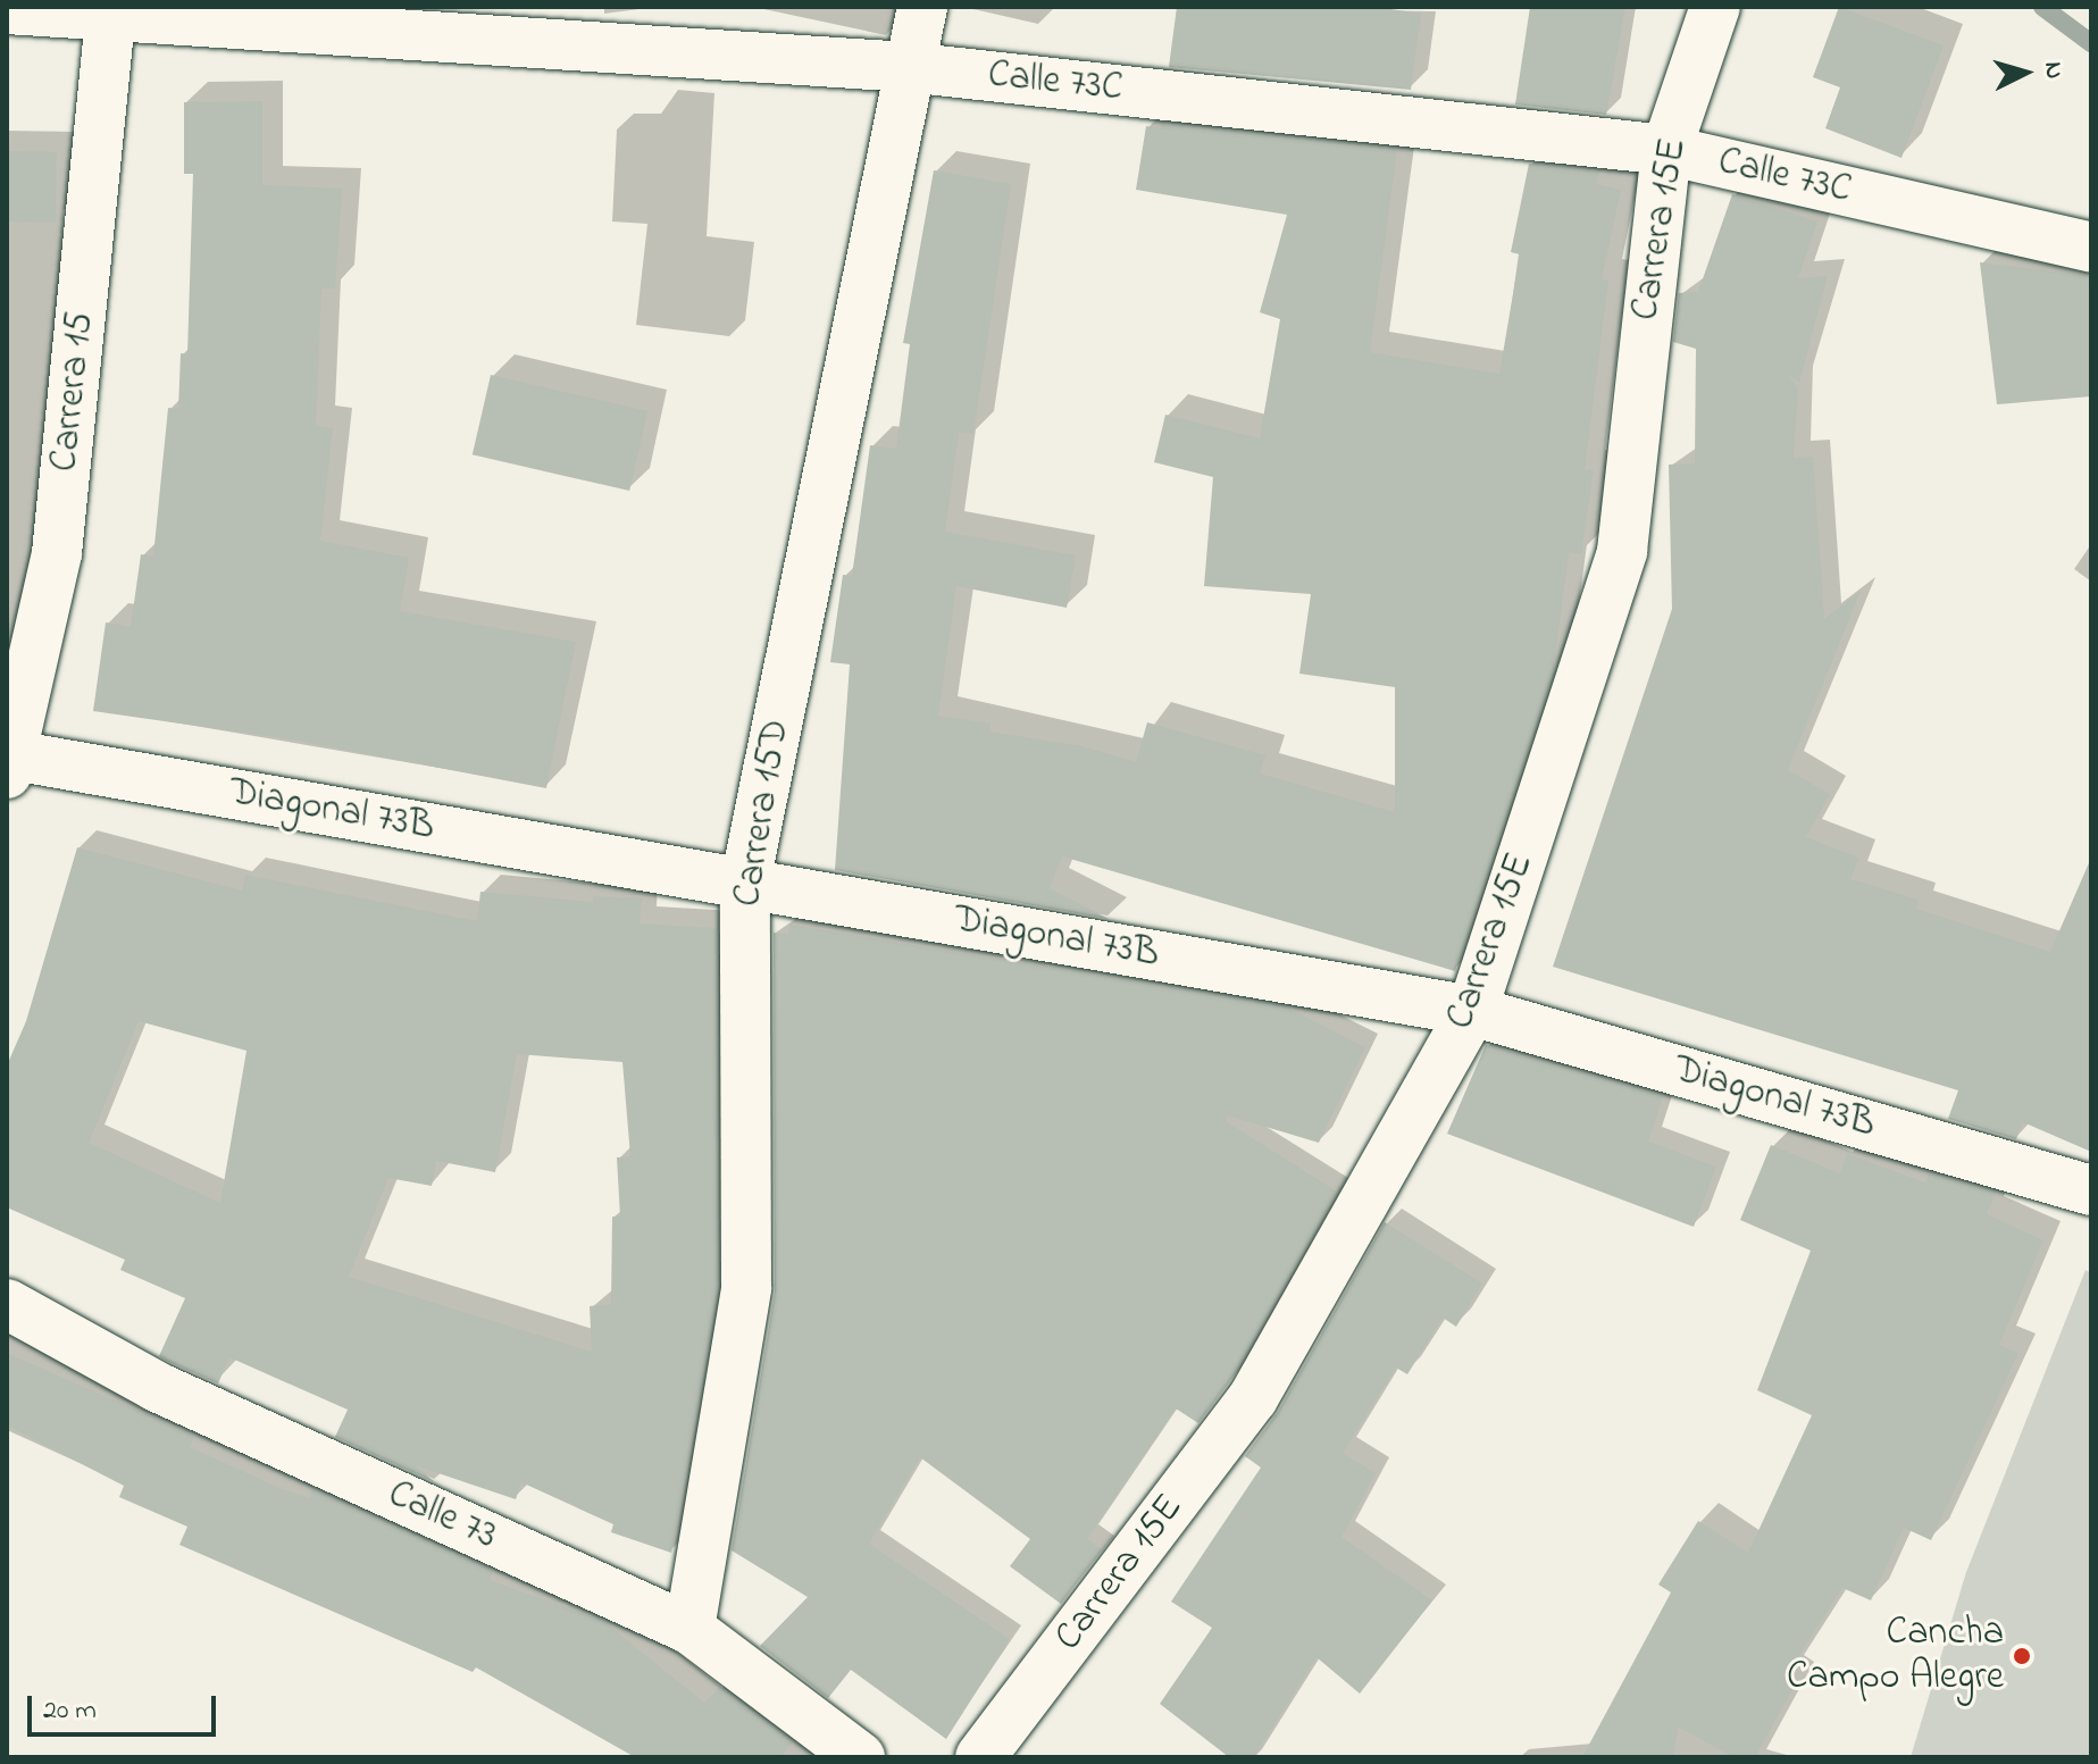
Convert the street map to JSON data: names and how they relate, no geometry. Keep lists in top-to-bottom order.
{
  "streets": {
    "street": [
      "Calle 73C",
      "Carrera 15E",
      "Carrera 15",
      "Diagonal 73B",
      "Carrera 15D",
      "Calle 73"
    ]
  },
  "crossings": [
    ["Calle 73C", "Carrera 15E"],
    ["Calle 73C", "Carrera 15"],
    ["Calle 73C", "Carrera 15D"],
    ["Carrera 15E", "Diagonal 73B"],
    ["Carrera 15", "Diagonal 73B"],
    ["Diagonal 73B", "Carrera 15D"],
    ["Carrera 15D", "Calle 73"]
  ],
  "places": ["Cancha Campo Alegre"],
  "scale_bar": "20 m",
  "north": "right"
}
